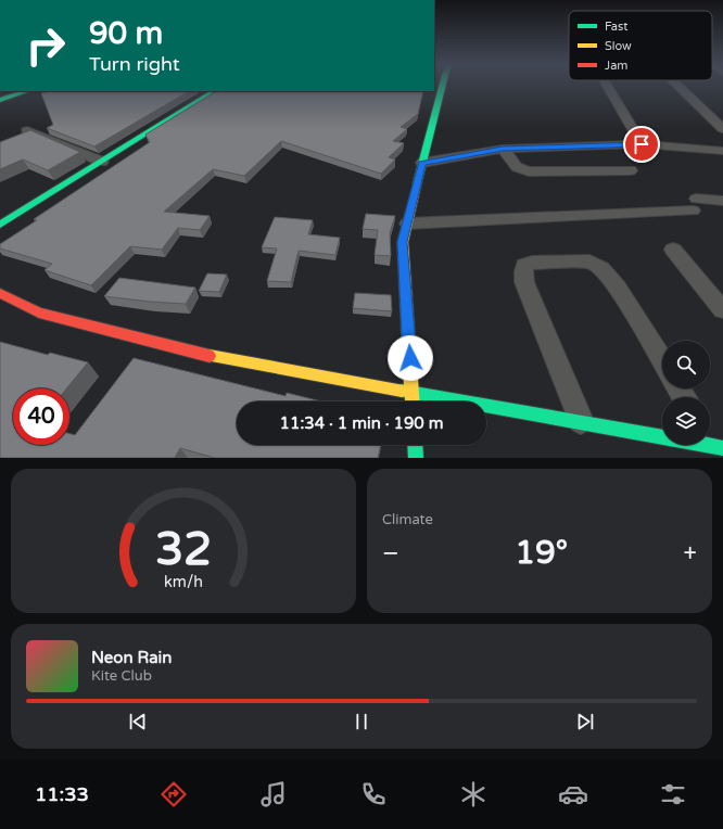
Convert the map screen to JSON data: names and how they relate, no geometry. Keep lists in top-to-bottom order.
{
  "legend": ["Fast", "Slow", "Jam"],
  "page": {
    "turn": ["90 m", "Turn right"],
    "limit": "40",
    "trip": "11:34 · 1 min · 190 m",
    "tile": "Climate",
    "heat": ["−", "19°", "+"],
    "song": ["Neon Rain", "Kite Club"],
    "tabs": "11:33",
    "gauge": ["32", "km/h"]
  }
}
